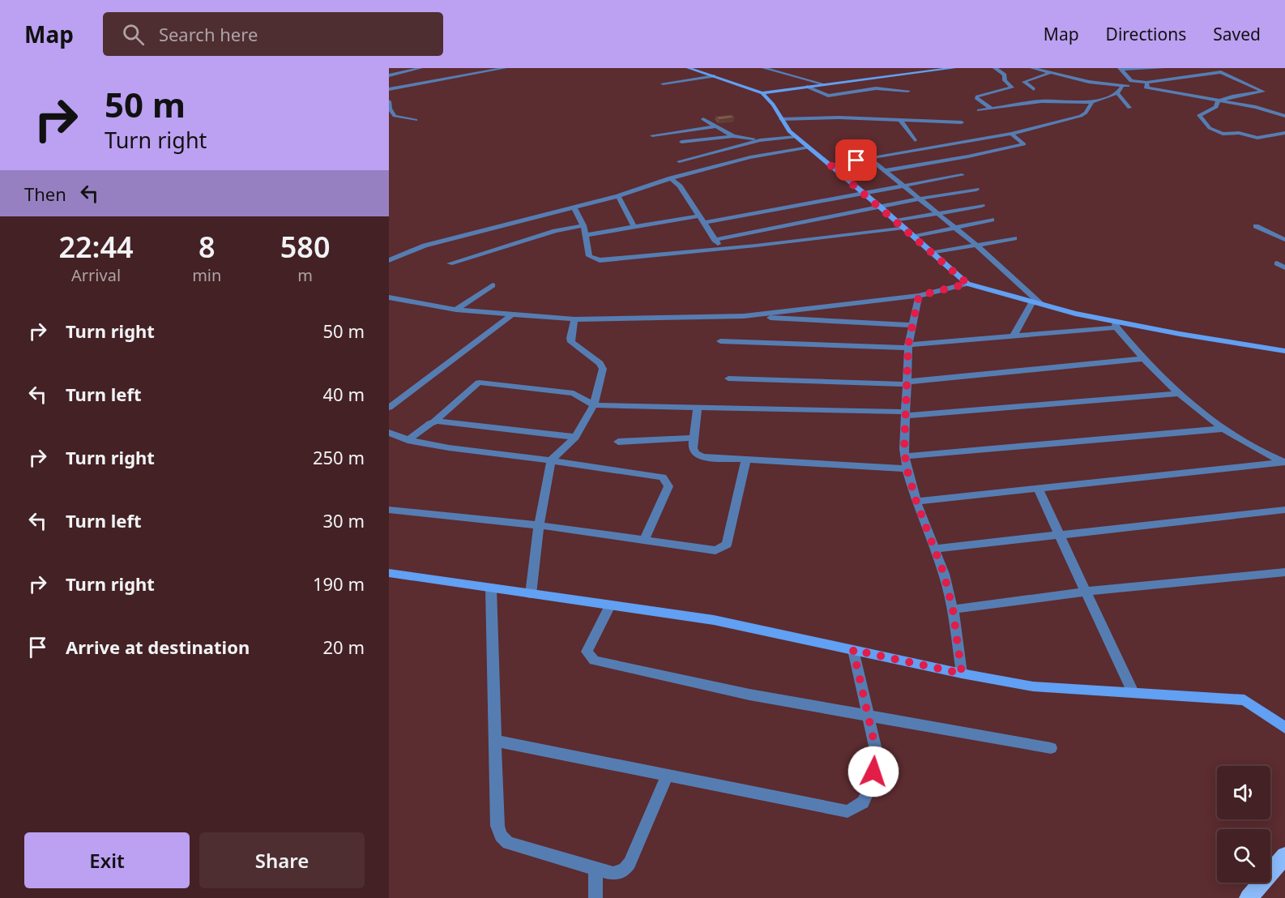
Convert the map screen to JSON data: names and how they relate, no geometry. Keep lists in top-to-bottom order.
{
  "page": {
    "header": "Map",
    "search": "Search here",
    "nav": ["Map", "Directions", "Saved"],
    "turn": ["50 m", "Turn right"],
    "then": "Then",
    "eta": [
      "22:44",
      "Arrival",
      "8",
      "min",
      "580",
      "m"
    ],
    "list": [
      {
        "name": "Turn right",
        "value": "50 m"
      },
      {
        "name": "Turn left",
        "value": "40 m"
      },
      {
        "name": "Turn right",
        "value": "250 m"
      },
      {
        "name": "Turn left",
        "value": "30 m"
      },
      {
        "name": "Turn right",
        "value": "190 m"
      },
      {
        "name": "Arrive at destination",
        "value": "20 m"
      }
    ],
    "buttons": ["Exit", "Share"]
  }
}
